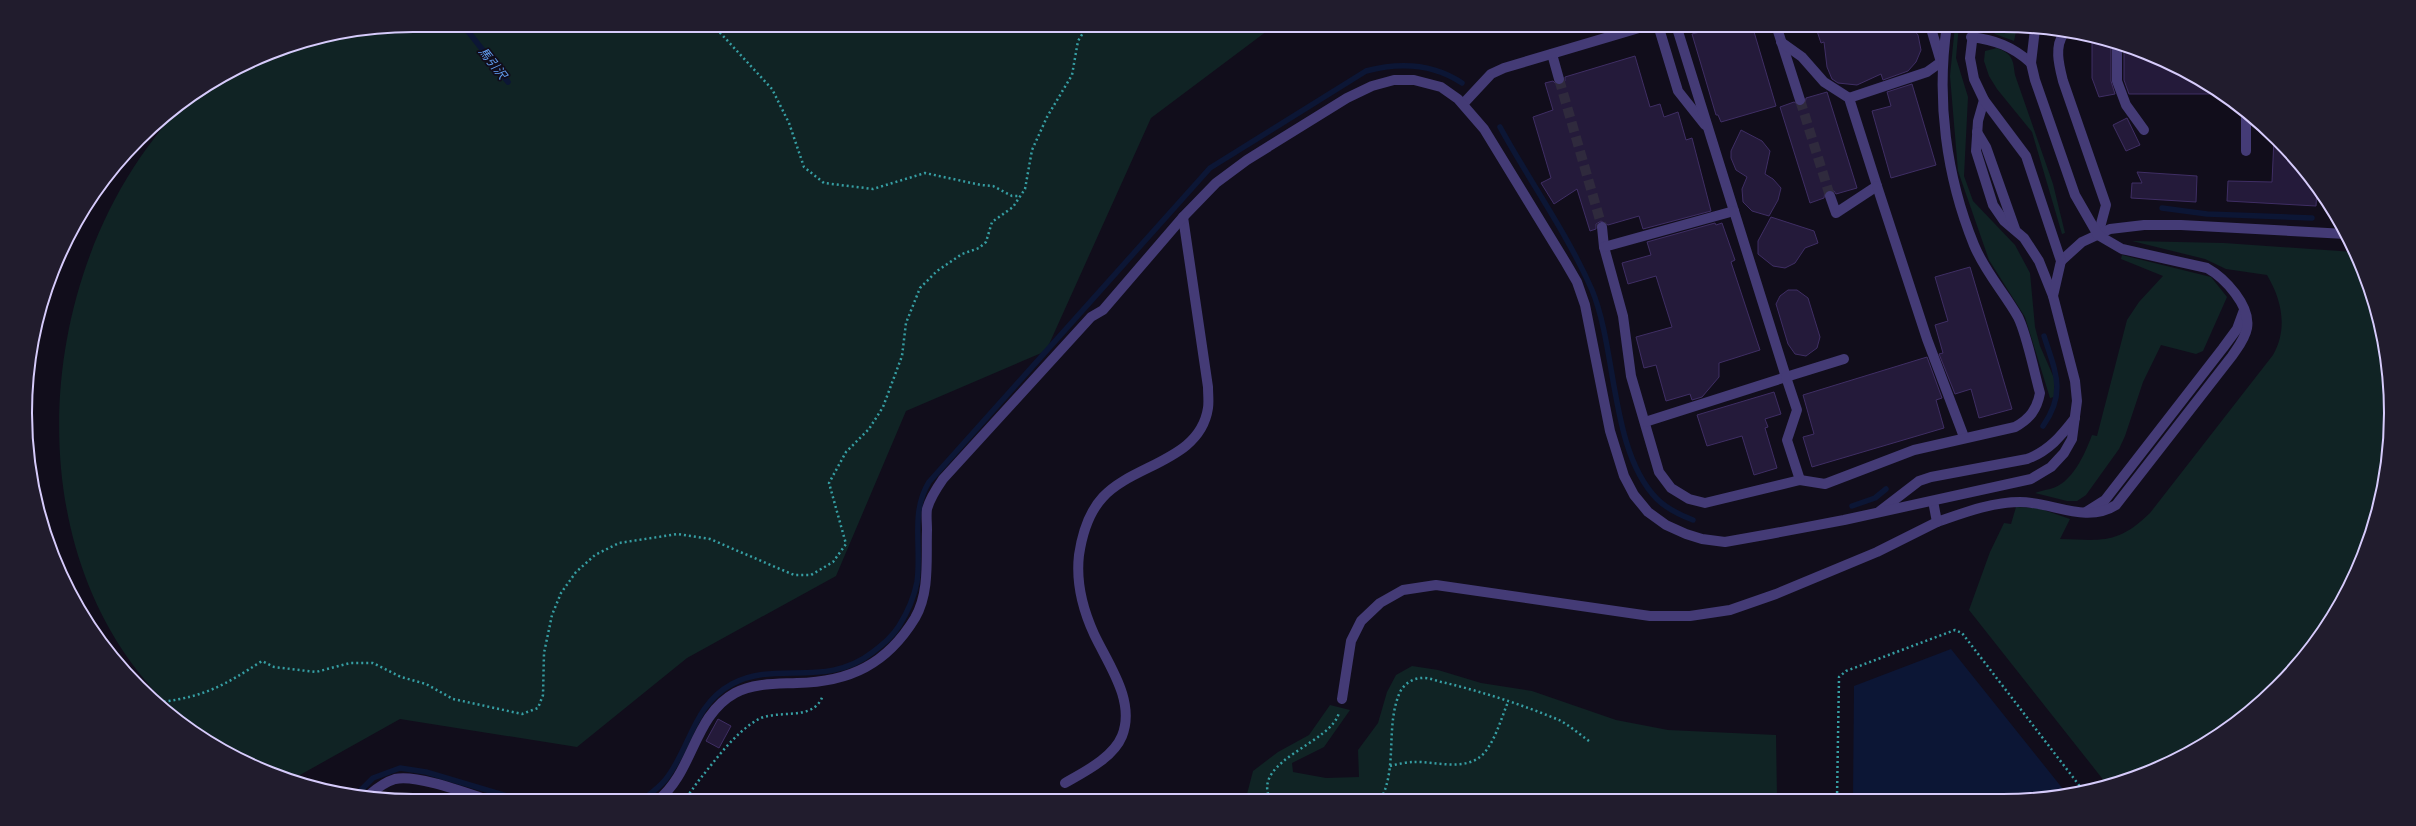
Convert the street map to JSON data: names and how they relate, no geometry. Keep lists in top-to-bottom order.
{
  "water": ["馬引沢"]
}
